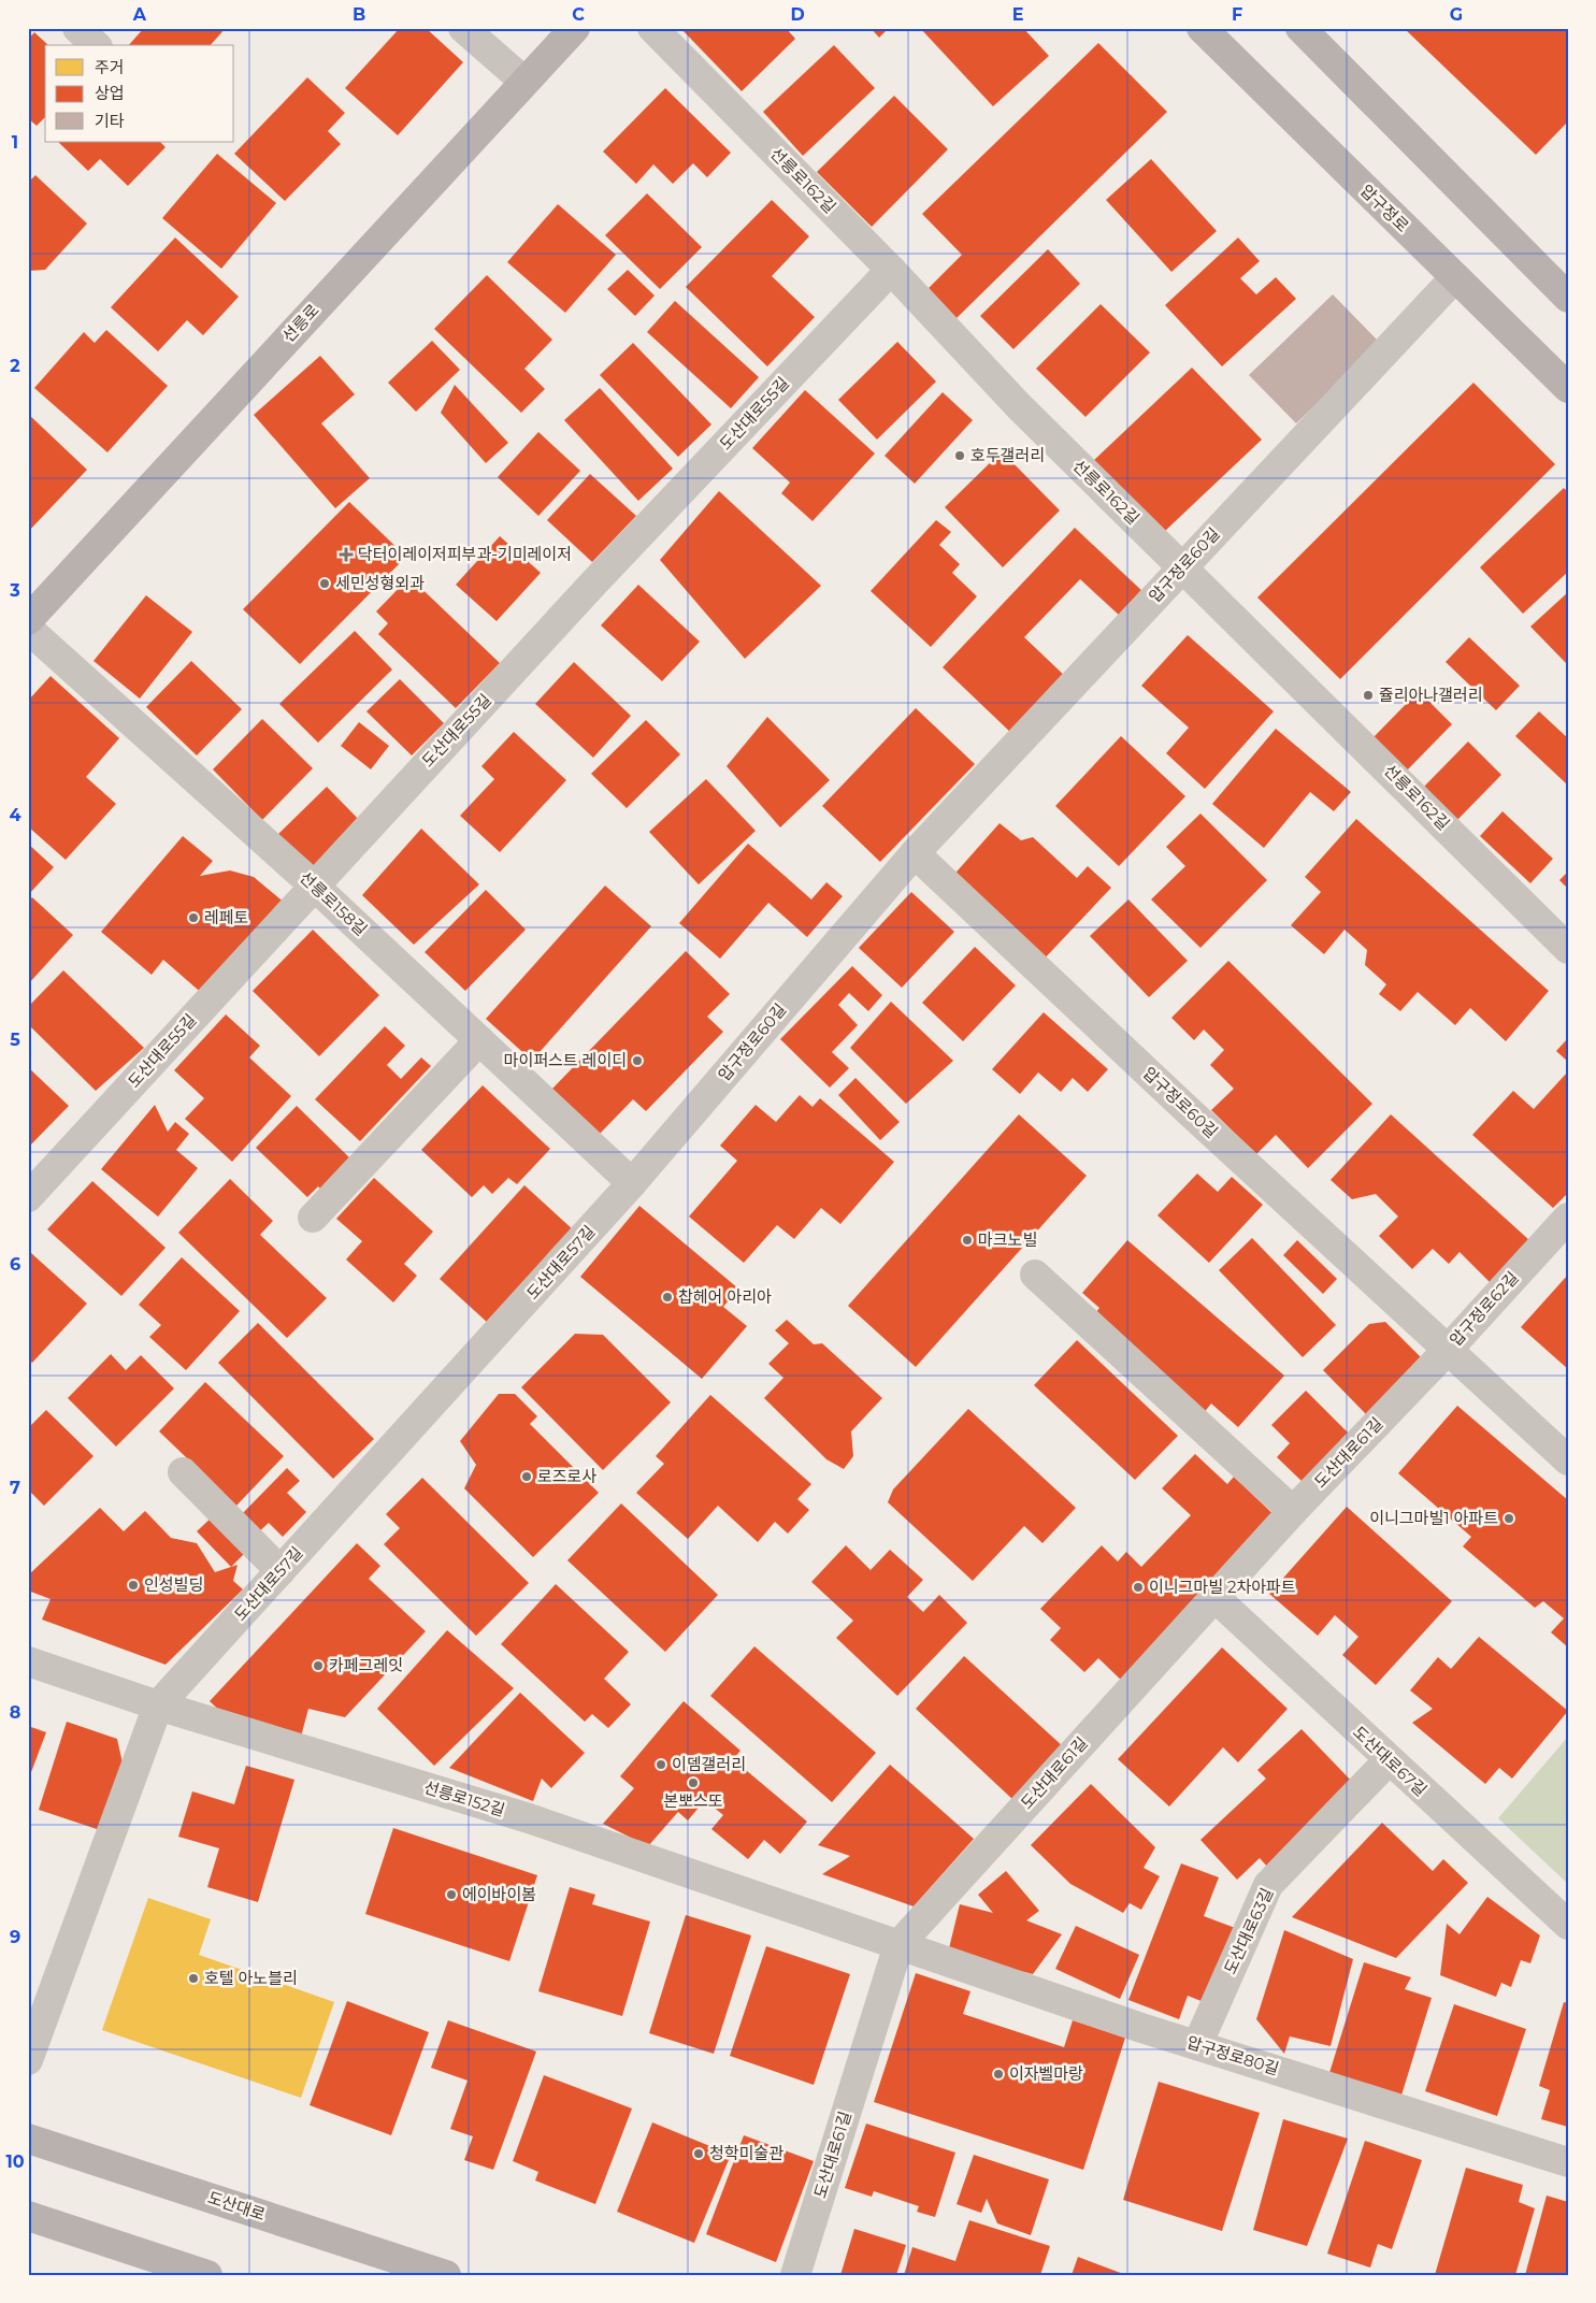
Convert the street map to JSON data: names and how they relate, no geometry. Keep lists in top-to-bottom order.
{
  "streets": {
    "main road": ["압구정로", "선릉로", "도산대로"],
    "street": [
      "선릉로162길",
      "도산대로55길",
      "압구정로60길",
      "선릉로158길",
      "도산대로57길",
      "압구정로62길",
      "도산대로61길",
      "도산대로67길",
      "선릉로152길",
      "도산대로63길",
      "압구정로80길"
    ]
  },
  "crossings": [
    ["선릉로162길", "도산대로55길"],
    ["선릉로162길", "압구정로60길"],
    ["압구정로", "압구정로60길"],
    ["도산대로55길", "선릉로158길"],
    ["압구정로60길", "선릉로158길"],
    ["압구정로60길", "도산대로57길"],
    ["압구정로60길", "압구정로62길"],
    ["압구정로60길", "도산대로61길"],
    ["선릉로158길", "도산대로57길"],
    ["도산대로57길", "선릉로152길"],
    ["압구정로62길", "도산대로61길"],
    ["도산대로61길", "도산대로67길"],
    ["도산대로61길", "선릉로152길"],
    ["도산대로61길", "압구정로80길"],
    ["도산대로67길", "도산대로63길"],
    ["선릉로152길", "압구정로80길"],
    ["도산대로63길", "압구정로80길"]
  ],
  "places": {
    "other": [
      "호두갤러리",
      "세민성형외과",
      "쥴리아나갤러리",
      "레페토",
      "마이퍼스트 레이디",
      "마크노빌",
      "찹헤어 아리아",
      "로즈로사",
      "이니그마빌1 아파트",
      "인성빌딩",
      "이니그마빌 2차아파트",
      "카페그레잇",
      "이뎀갤러리",
      "본뽀스또",
      "에이바이봄",
      "호텔 아노블리",
      "이자벨마랑",
      "청학미술관"
    ],
    "health": ["닥터이레이저피부과-기미레이저"]
  },
  "legend": ["주거", "상업", "기타"],
  "grid": {
    "columns": [
      "A",
      "B",
      "C",
      "D",
      "E",
      "F",
      "G"
    ],
    "rows": [
      "1",
      "2",
      "3",
      "4",
      "5",
      "6",
      "7",
      "8",
      "9",
      "10"
    ]
  }
}
